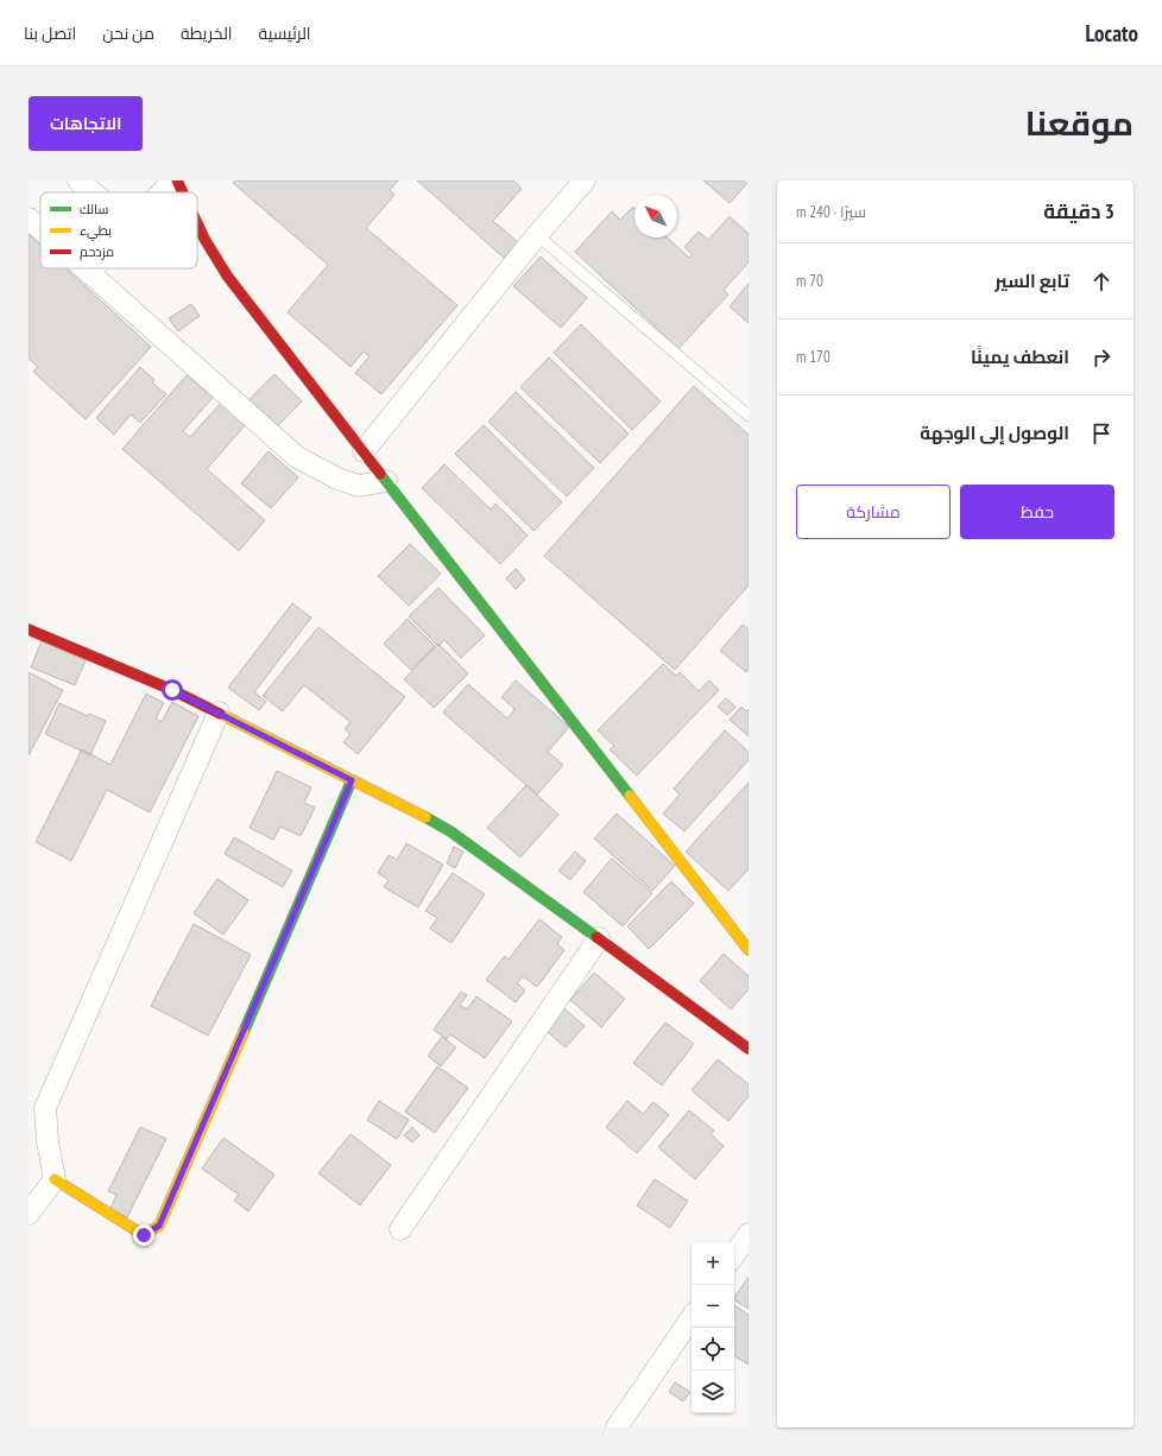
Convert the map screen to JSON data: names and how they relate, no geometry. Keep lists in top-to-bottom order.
{
  "legend": ["سالك", "بطيء", "مزدحم"],
  "north": "top left",
  "page": {
    "header": "Locato",
    "nav": [
      "الرئيسية",
      "الخريطة",
      "من نحن",
      "اتصل بنا"
    ],
    "title": "موقعنا",
    "buttons": [
      "الاتجاهات",
      ["حفظ", "مشاركة"]
    ],
    "heading": ["3 دقيقة", "سيرًا · 240 m"],
    "list": [
      ["تابع السير", "70 m"],
      ["انعطف يمينًا", "170 m"],
      "الوصول إلى الوجهة"
    ],
    "map_buttons": ["+", "−"]
  }
}
